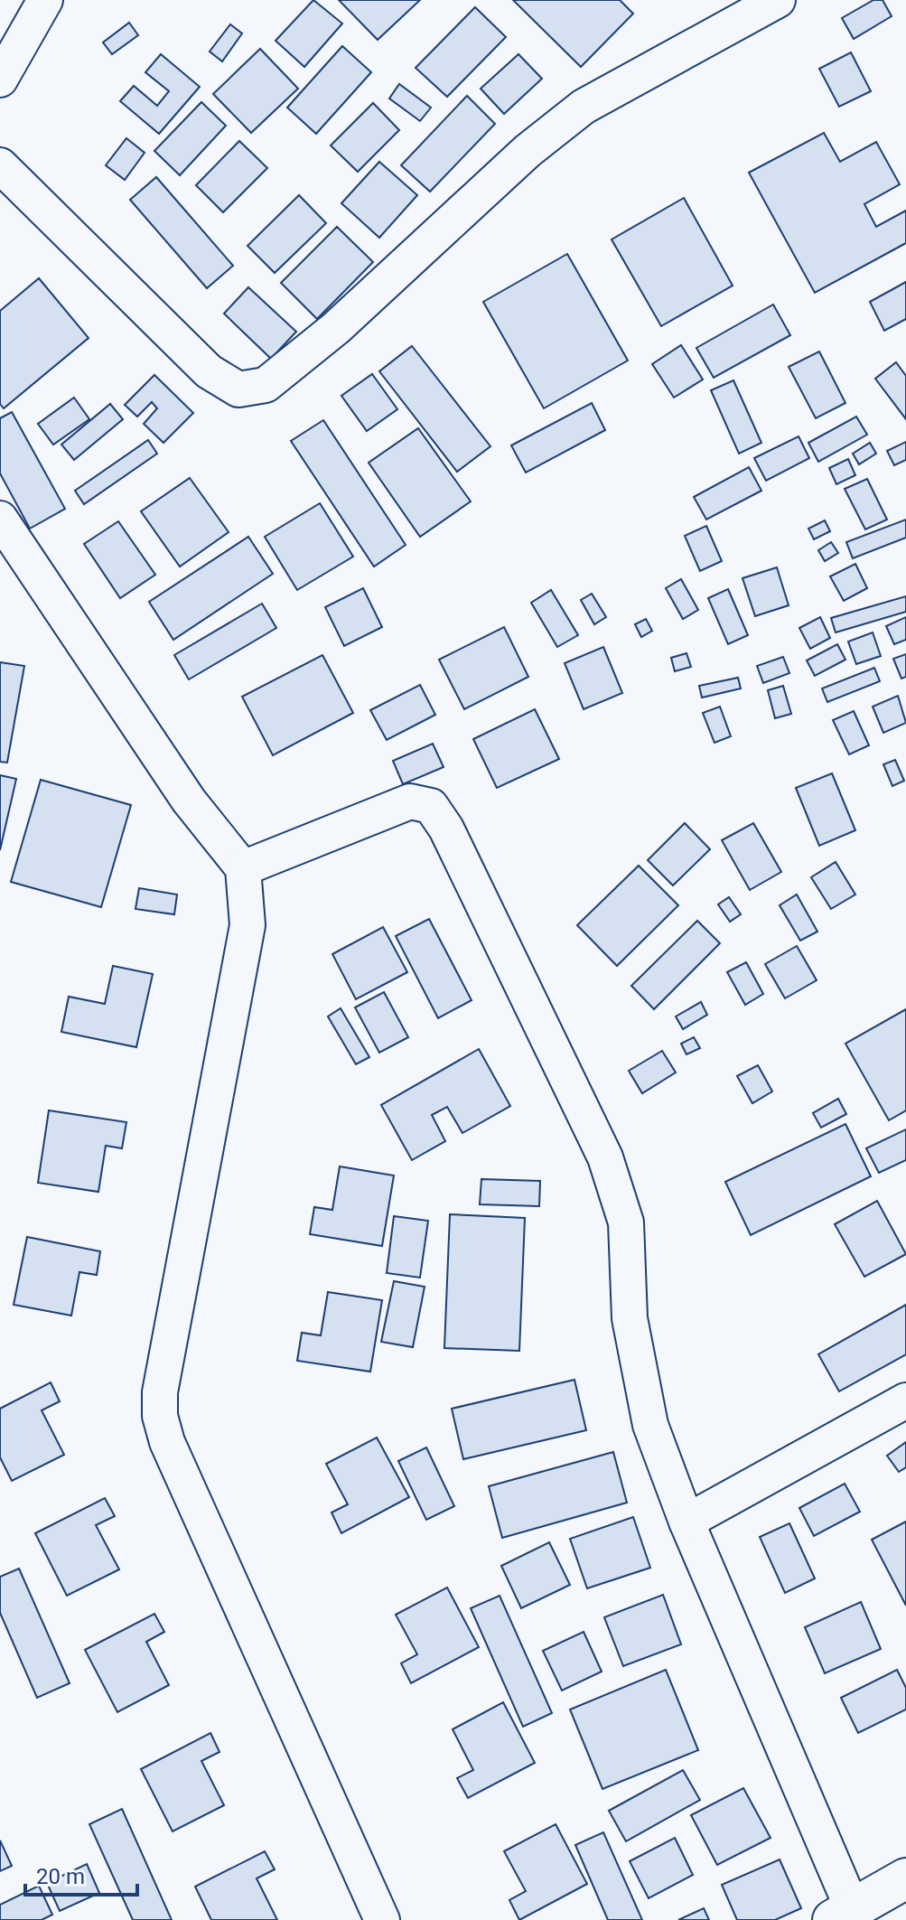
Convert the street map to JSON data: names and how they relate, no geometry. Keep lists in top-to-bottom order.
{
  "scale_bar": "20 m"
}
